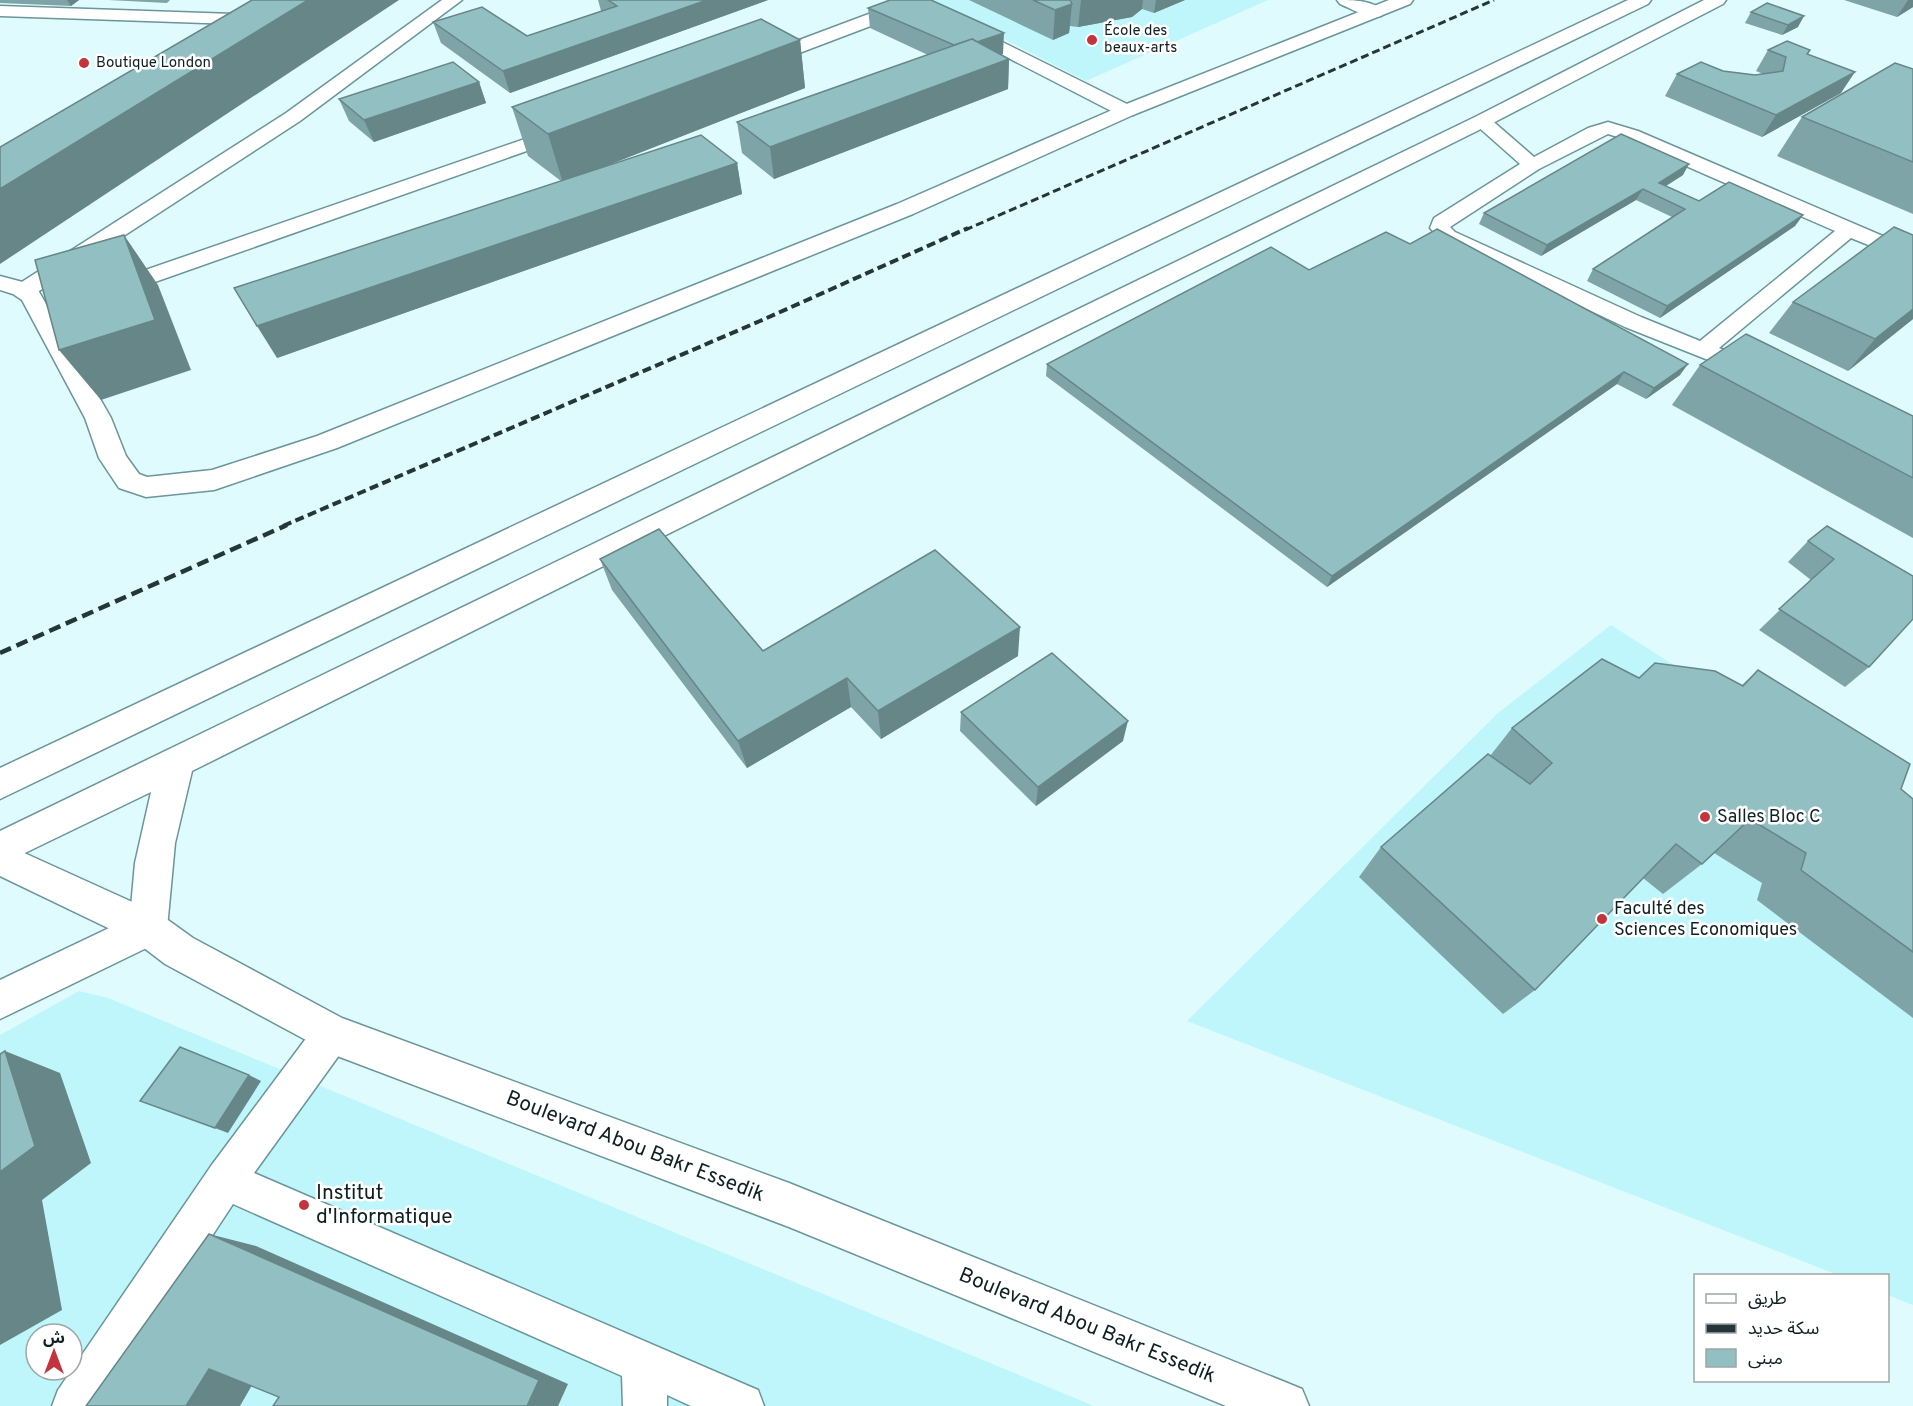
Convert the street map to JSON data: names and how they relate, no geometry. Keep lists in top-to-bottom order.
{
  "streets": {
    "street": ["Boulevard Abou Bakr Essedik"]
  },
  "places": [
    "École des beaux-arts",
    "Boutique London",
    "Salles Bloc C",
    "Faculté des Sciences Economiques",
    "Institut d'Informatique"
  ],
  "legend": ["طريق", "سكة حديد", "مبنى"],
  "north": "top"
}
